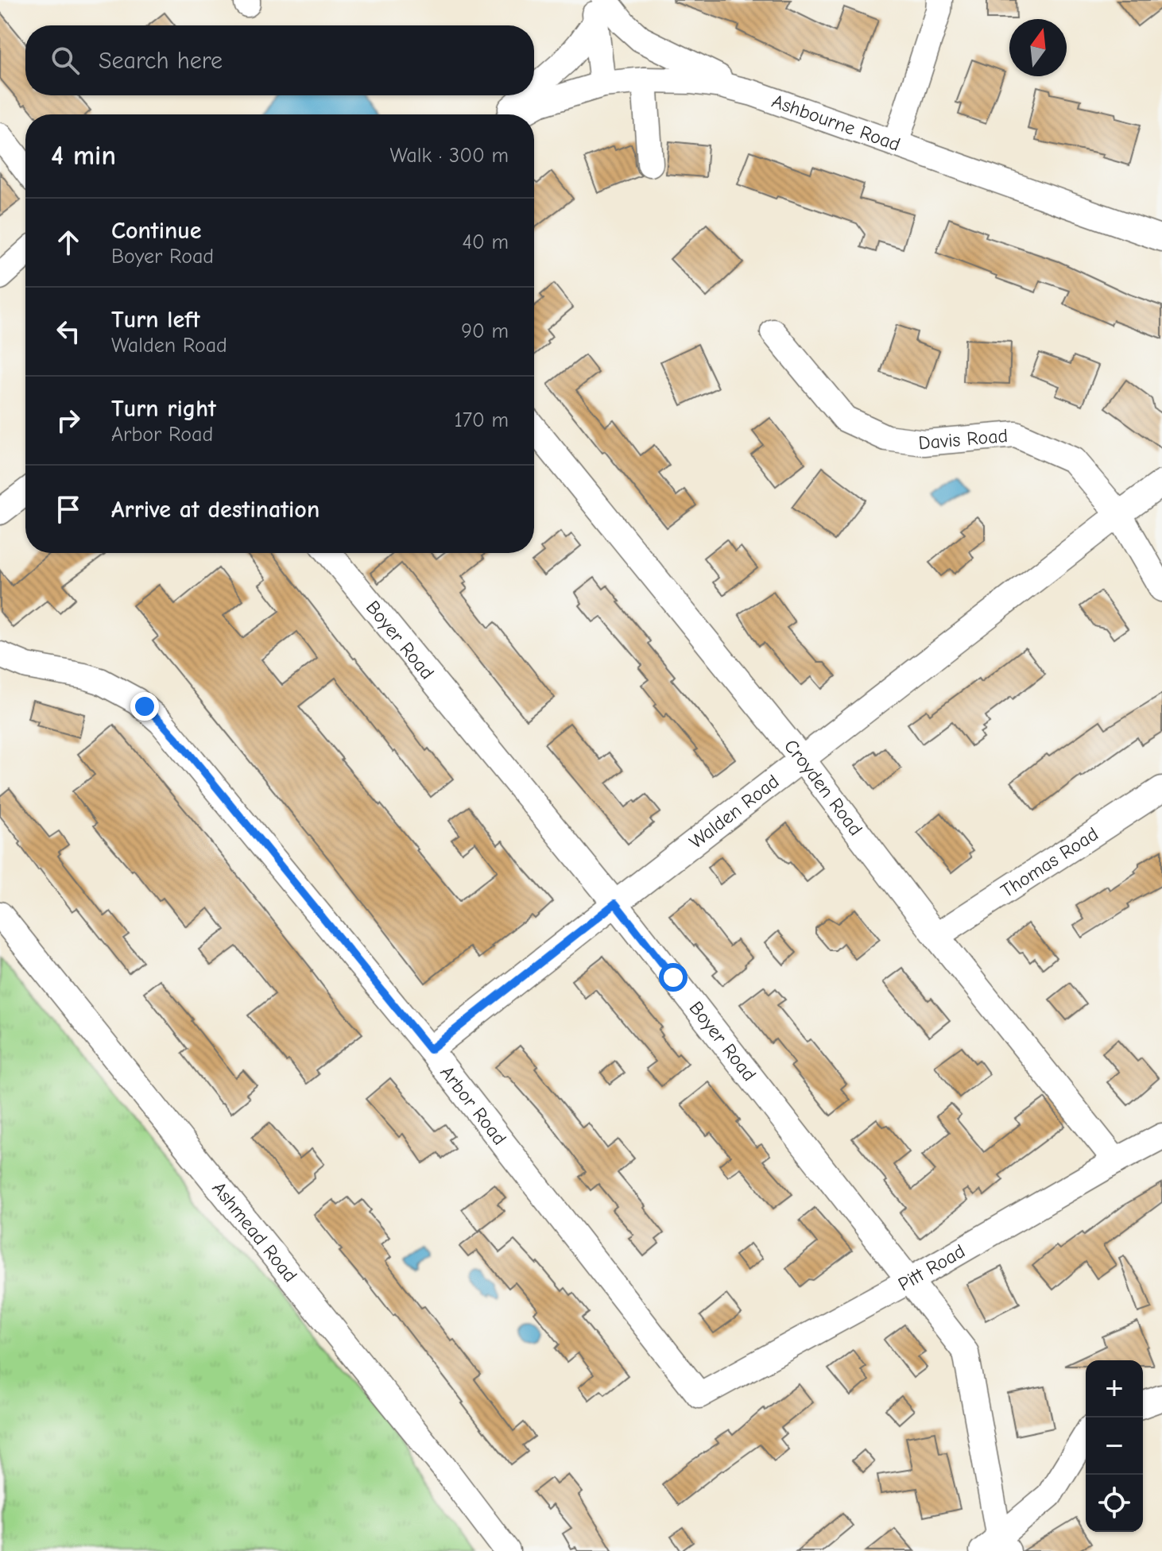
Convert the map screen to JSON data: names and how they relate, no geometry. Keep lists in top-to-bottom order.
{
  "streets": {
    "street": [
      "Ashbourne Road",
      "Davis Road",
      "Boyer Road",
      "Croyden Road",
      "Walden Road",
      "Thomas Road",
      "Arbor Road",
      "Ashmead Road",
      "Pitt Road"
    ]
  },
  "crossings": [
    ["Davis Road", "Walden Road"],
    ["Boyer Road", "Walden Road"],
    ["Boyer Road", "Pitt Road"],
    ["Croyden Road", "Walden Road"],
    ["Croyden Road", "Thomas Road"],
    ["Croyden Road", "Pitt Road"],
    ["Walden Road", "Arbor Road"],
    ["Arbor Road", "Pitt Road"]
  ],
  "north": "top",
  "page": {
    "search": "Search here",
    "heading": ["4 min", "Walk · 300 m"],
    "list": [
      ["Continue", "Boyer Road", "40 m"],
      ["Turn left", "Walden Road", "90 m"],
      ["Turn right", "Arbor Road", "170 m"],
      "Arrive at destination"
    ],
    "map_buttons": ["+", "−"]
  }
}
